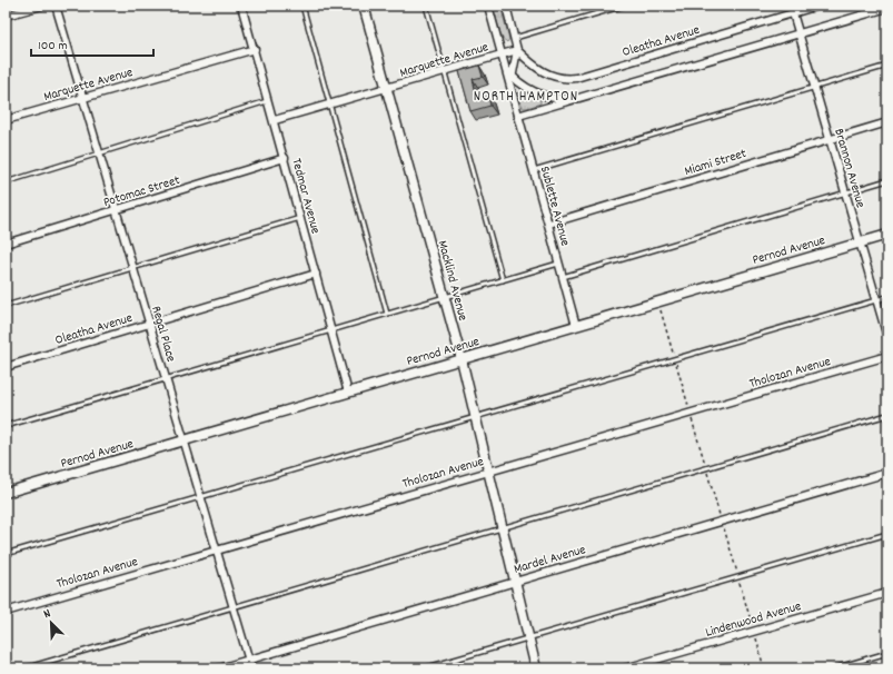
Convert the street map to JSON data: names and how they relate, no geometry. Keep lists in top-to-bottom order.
{
  "streets": {
    "street": [
      "Oleatha Avenue",
      "Marquette Avenue",
      "Miami Street",
      "Brannon Avenue",
      "Potomac Street",
      "Tedmar Avenue",
      "Sublette Avenue",
      "Pernod Avenue",
      "Macklind Avenue",
      "Regal Place",
      "Tholozan Avenue",
      "Mardel Avenue",
      "Lindenwood Avenue"
    ]
  },
  "crossings": [
    ["Oleatha Avenue", "Marquette Avenue"],
    ["Oleatha Avenue", "Brannon Avenue"],
    ["Oleatha Avenue", "Tedmar Avenue"],
    ["Oleatha Avenue", "Sublette Avenue"],
    ["Oleatha Avenue", "Regal Place"],
    ["Marquette Avenue", "Tedmar Avenue"],
    ["Marquette Avenue", "Sublette Avenue"],
    ["Marquette Avenue", "Macklind Avenue"],
    ["Marquette Avenue", "Regal Place"],
    ["Miami Street", "Brannon Avenue"],
    ["Miami Street", "Sublette Avenue"],
    ["Brannon Avenue", "Pernod Avenue"],
    ["Potomac Street", "Tedmar Avenue"],
    ["Potomac Street", "Regal Place"],
    ["Tedmar Avenue", "Pernod Avenue"],
    ["Sublette Avenue", "Pernod Avenue"],
    ["Pernod Avenue", "Macklind Avenue"],
    ["Pernod Avenue", "Regal Place"],
    ["Macklind Avenue", "Tholozan Avenue"],
    ["Macklind Avenue", "Mardel Avenue"],
    ["Regal Place", "Tholozan Avenue"],
    ["Regal Place", "Mardel Avenue"]
  ],
  "districts": ["NORTH HAMPTON"],
  "scale_bar": "100 m",
  "north": "top left"
}
